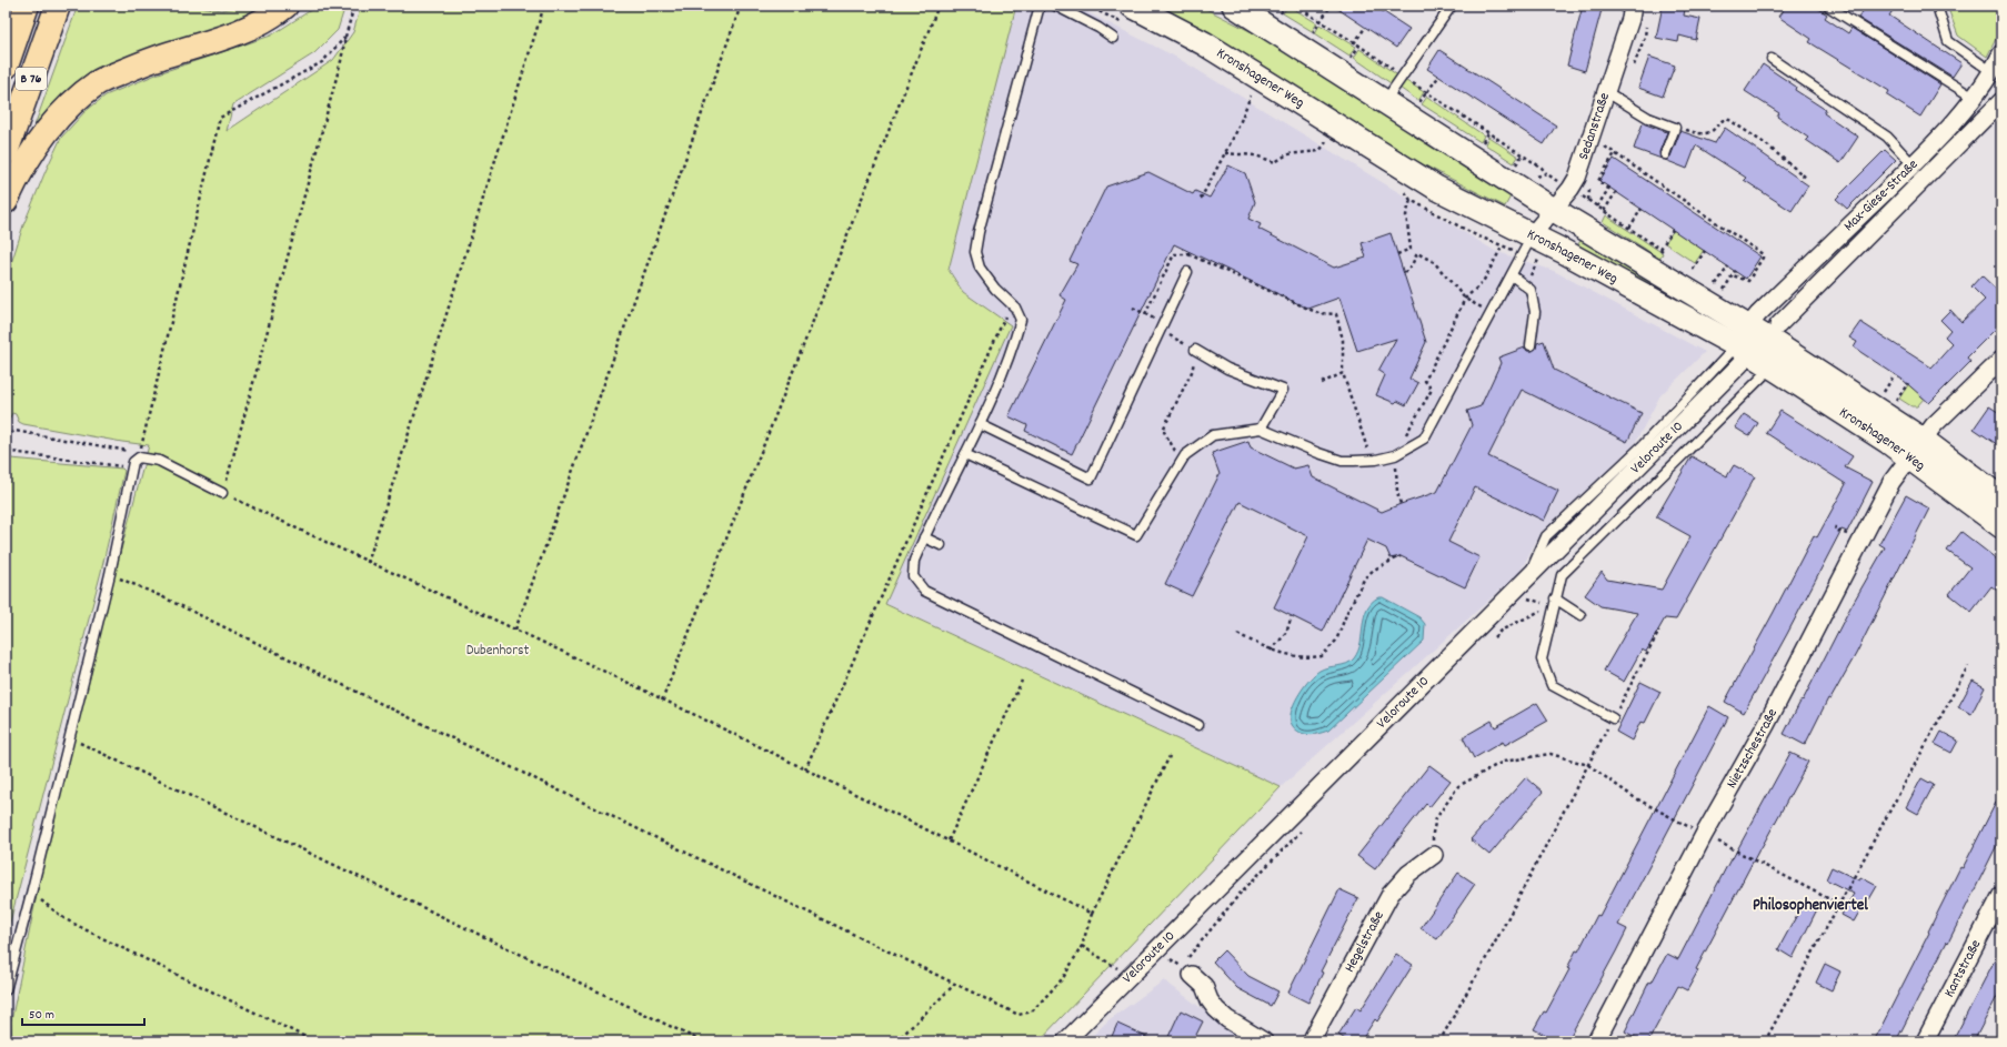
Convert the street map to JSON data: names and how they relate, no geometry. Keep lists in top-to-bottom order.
{
  "streets": {
    "highway": ["B 76"],
    "main road": ["Kronshagener Weg"],
    "street": [
      "Sedanstraße",
      "Max-Giese-Straße",
      "Veloroute 10",
      "Nietzschestraße",
      "Hegelstraße",
      "Kantstraße"
    ]
  },
  "crossings": [
    ["Kronshagener Weg", "Sedanstraße"],
    ["Kronshagener Weg", "Max-Giese-Straße"],
    ["Kronshagener Weg", "Veloroute 10"],
    ["Kronshagener Weg", "Nietzschestraße"],
    ["Max-Giese-Straße", "Veloroute 10"]
  ],
  "districts": ["Philosophenviertel"],
  "parks": ["Dubenhorst"],
  "scale_bar": "50 m"
}
